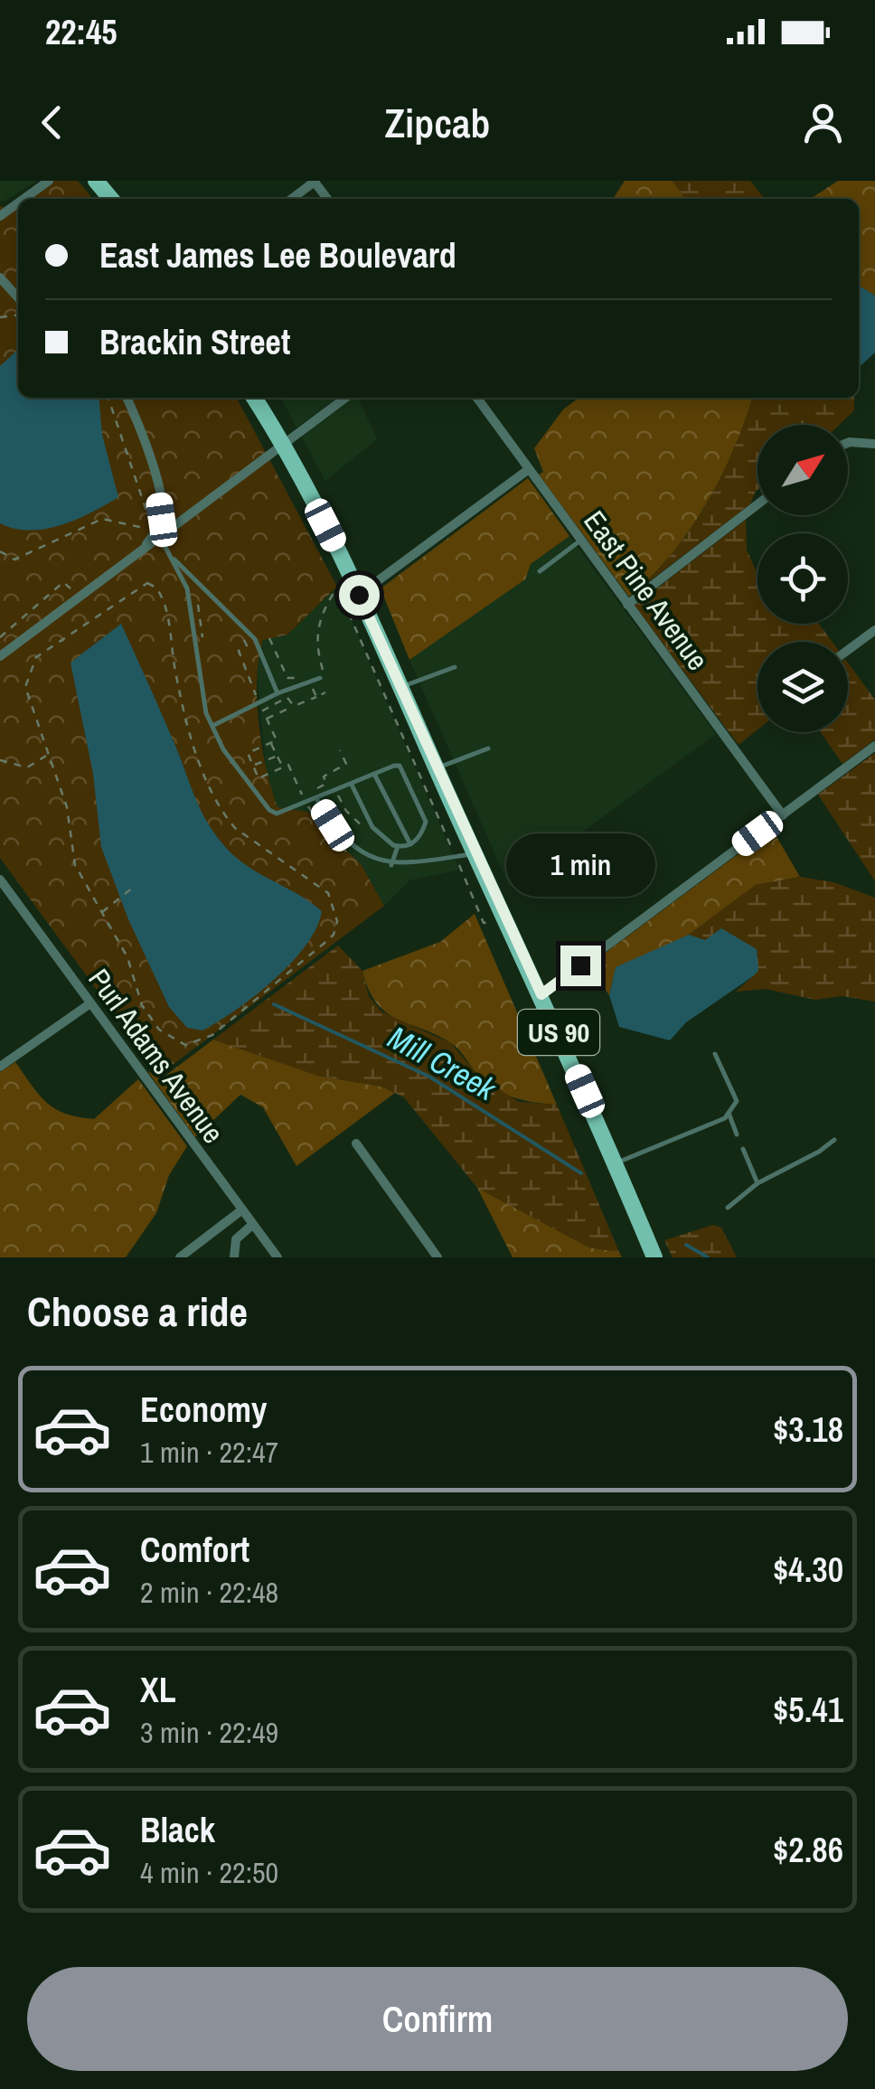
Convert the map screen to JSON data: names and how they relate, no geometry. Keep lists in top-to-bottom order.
{
  "streets": {
    "main road": ["US 90"],
    "street": ["East Pine Avenue", "Purl Adams Avenue"]
  },
  "water": ["Mill Creek"],
  "north": "top right",
  "page": {
    "status": "22:45",
    "header": "Zipcab",
    "banner": ["East James Lee Boulevard", "Brackin Street"],
    "bubble": "1 min",
    "heading": "Choose a ride",
    "list": [
      {
        "name": "Economy",
        "note": "1 min · 22:47",
        "value": "$3.18"
      },
      {
        "name": "Comfort",
        "note": "2 min · 22:48",
        "value": "$4.30"
      },
      {
        "name": "XL",
        "note": "3 min · 22:49",
        "value": "$5.41"
      },
      {
        "name": "Black",
        "note": "4 min · 22:50",
        "value": "$2.86"
      }
    ],
    "buttons": "Confirm"
  }
}
